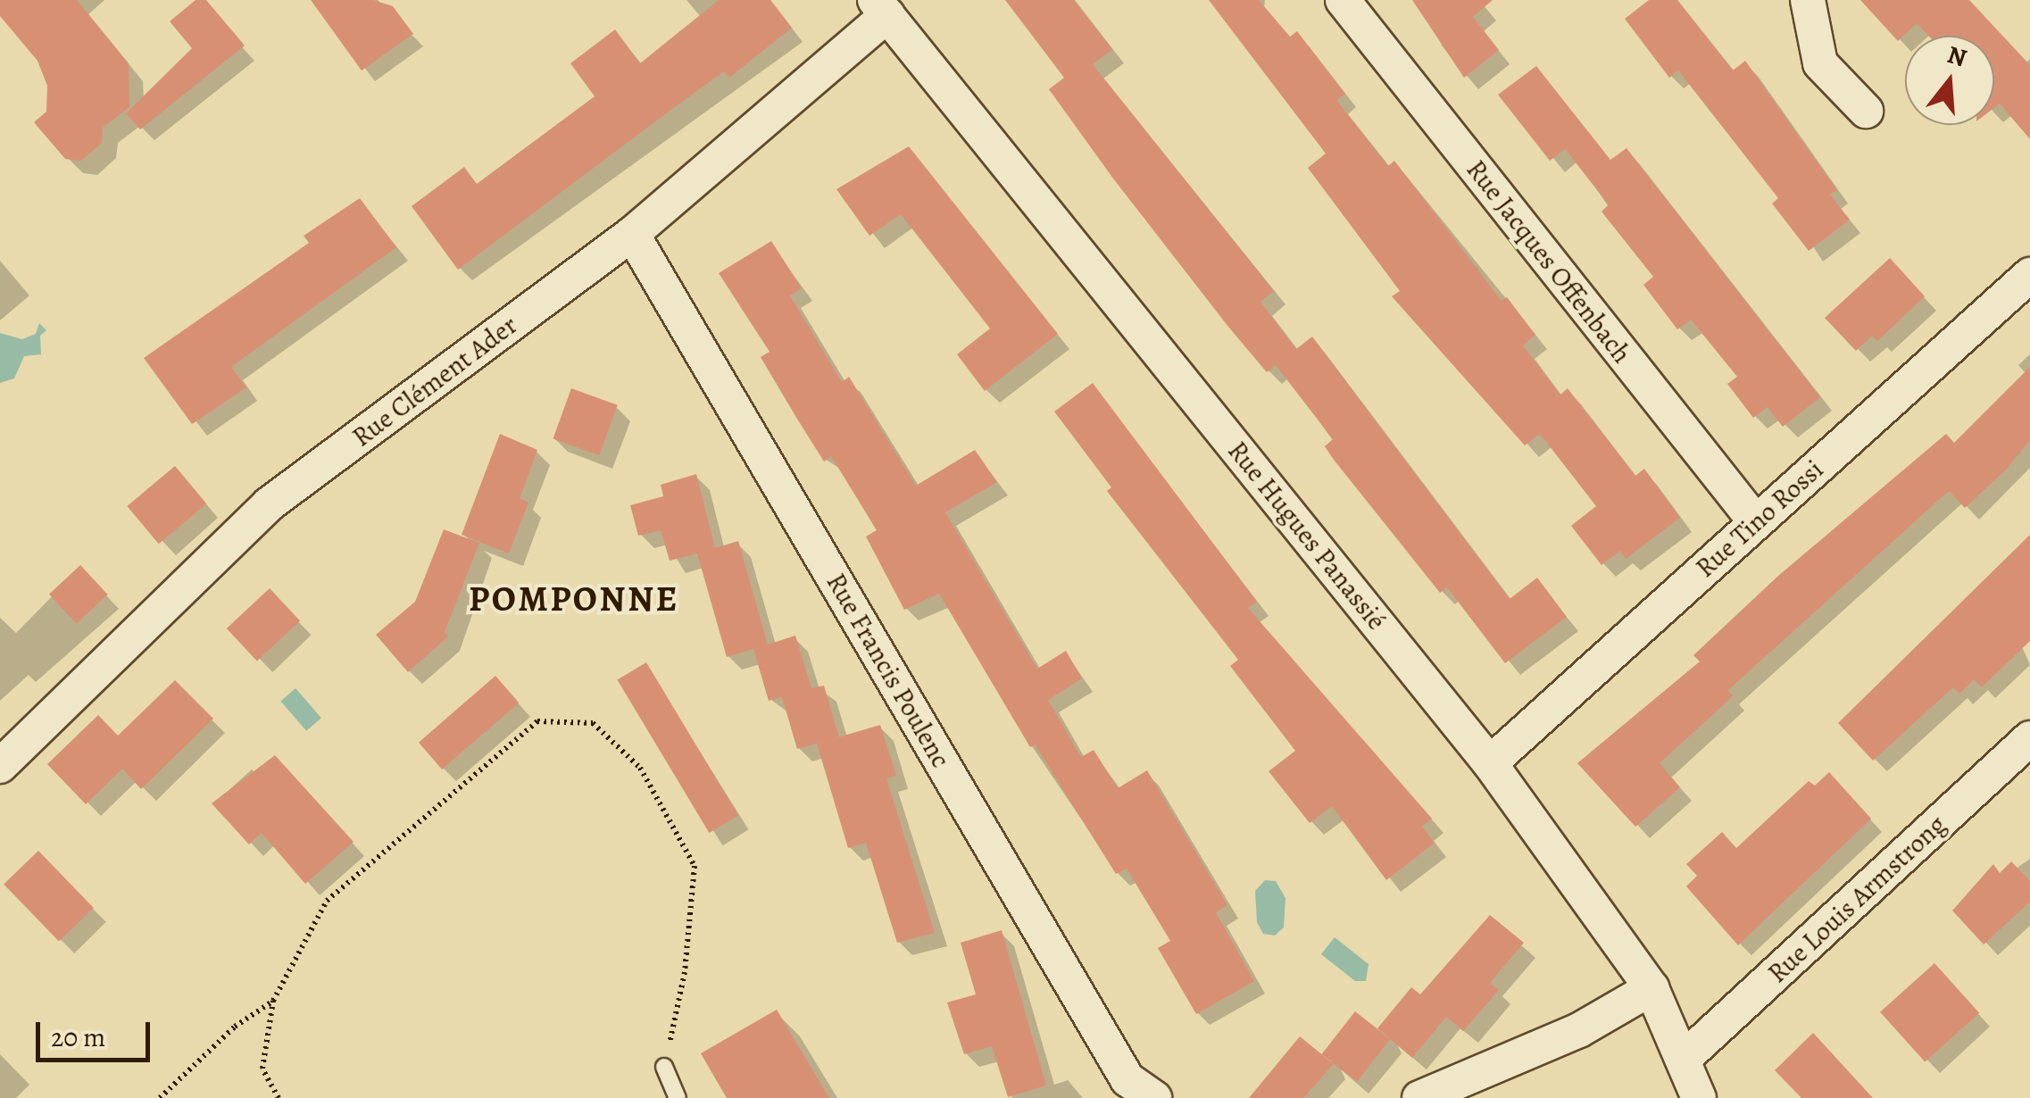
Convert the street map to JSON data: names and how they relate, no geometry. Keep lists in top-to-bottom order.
{
  "streets": {
    "street": [
      "Rue Jacques Offenbach",
      "Rue Clément Ader",
      "Rue Tino Rossi",
      "Rue Hugues Panassié",
      "Rue Francis Poulenc",
      "Rue Louis Armstrong"
    ]
  },
  "crossings": [
    ["Rue Jacques Offenbach", "Rue Tino Rossi"],
    ["Rue Clément Ader", "Rue Hugues Panassié"],
    ["Rue Clément Ader", "Rue Francis Poulenc"],
    ["Rue Tino Rossi", "Rue Hugues Panassié"],
    ["Rue Hugues Panassié", "Rue Louis Armstrong"]
  ],
  "districts": ["POMPONNE"],
  "scale_bar": "20 m",
  "north": "top"
}
